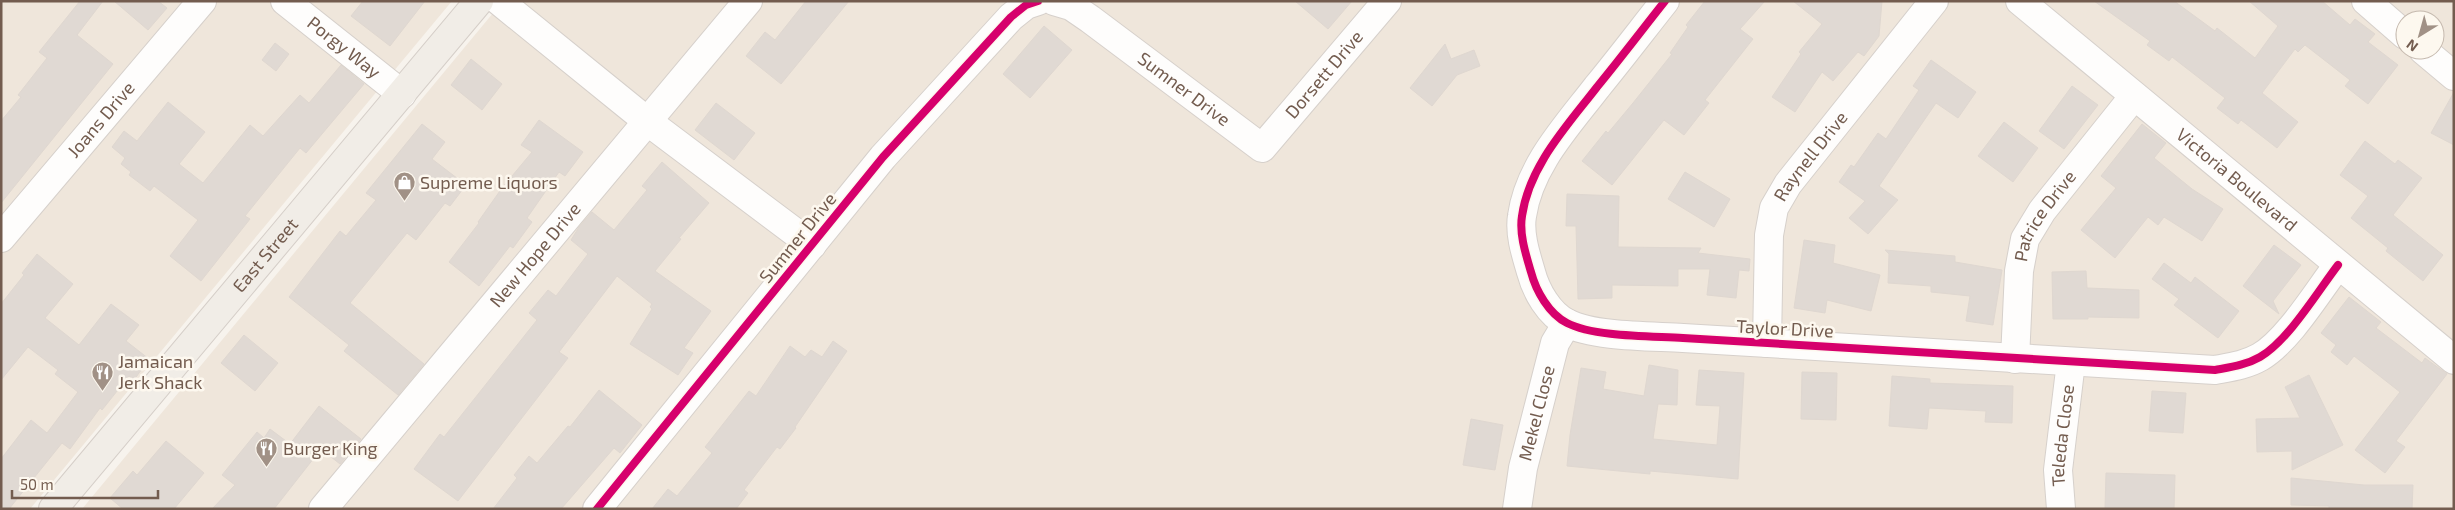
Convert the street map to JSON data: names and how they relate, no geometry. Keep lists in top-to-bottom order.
{
  "streets": {
    "main road": ["East Street"],
    "street": [
      "Porgy Way",
      "Dorsett Drive",
      "Sumner Drive",
      "Joans Drive",
      "Raynell Drive",
      "Victoria Boulevard",
      "Patrice Drive",
      "New Hope Drive",
      "Taylor Drive",
      "Mekel Close",
      "Teleda Close"
    ]
  },
  "crossings": [
    ["Porgy Way", "East Street"],
    ["Dorsett Drive", "Sumner Drive"],
    ["Raynell Drive", "Taylor Drive"],
    ["Victoria Boulevard", "Patrice Drive"],
    ["Victoria Boulevard", "Taylor Drive"],
    ["Patrice Drive", "Taylor Drive"],
    ["Taylor Drive", "Mekel Close"],
    ["Taylor Drive", "Teleda Close"]
  ],
  "places": {
    "shop": ["Supreme Liquors"],
    "restaurant": ["Jamaican Jerk Shack", "Burger King"]
  },
  "scale_bar": "50 m",
  "north": "bottom left"
}
